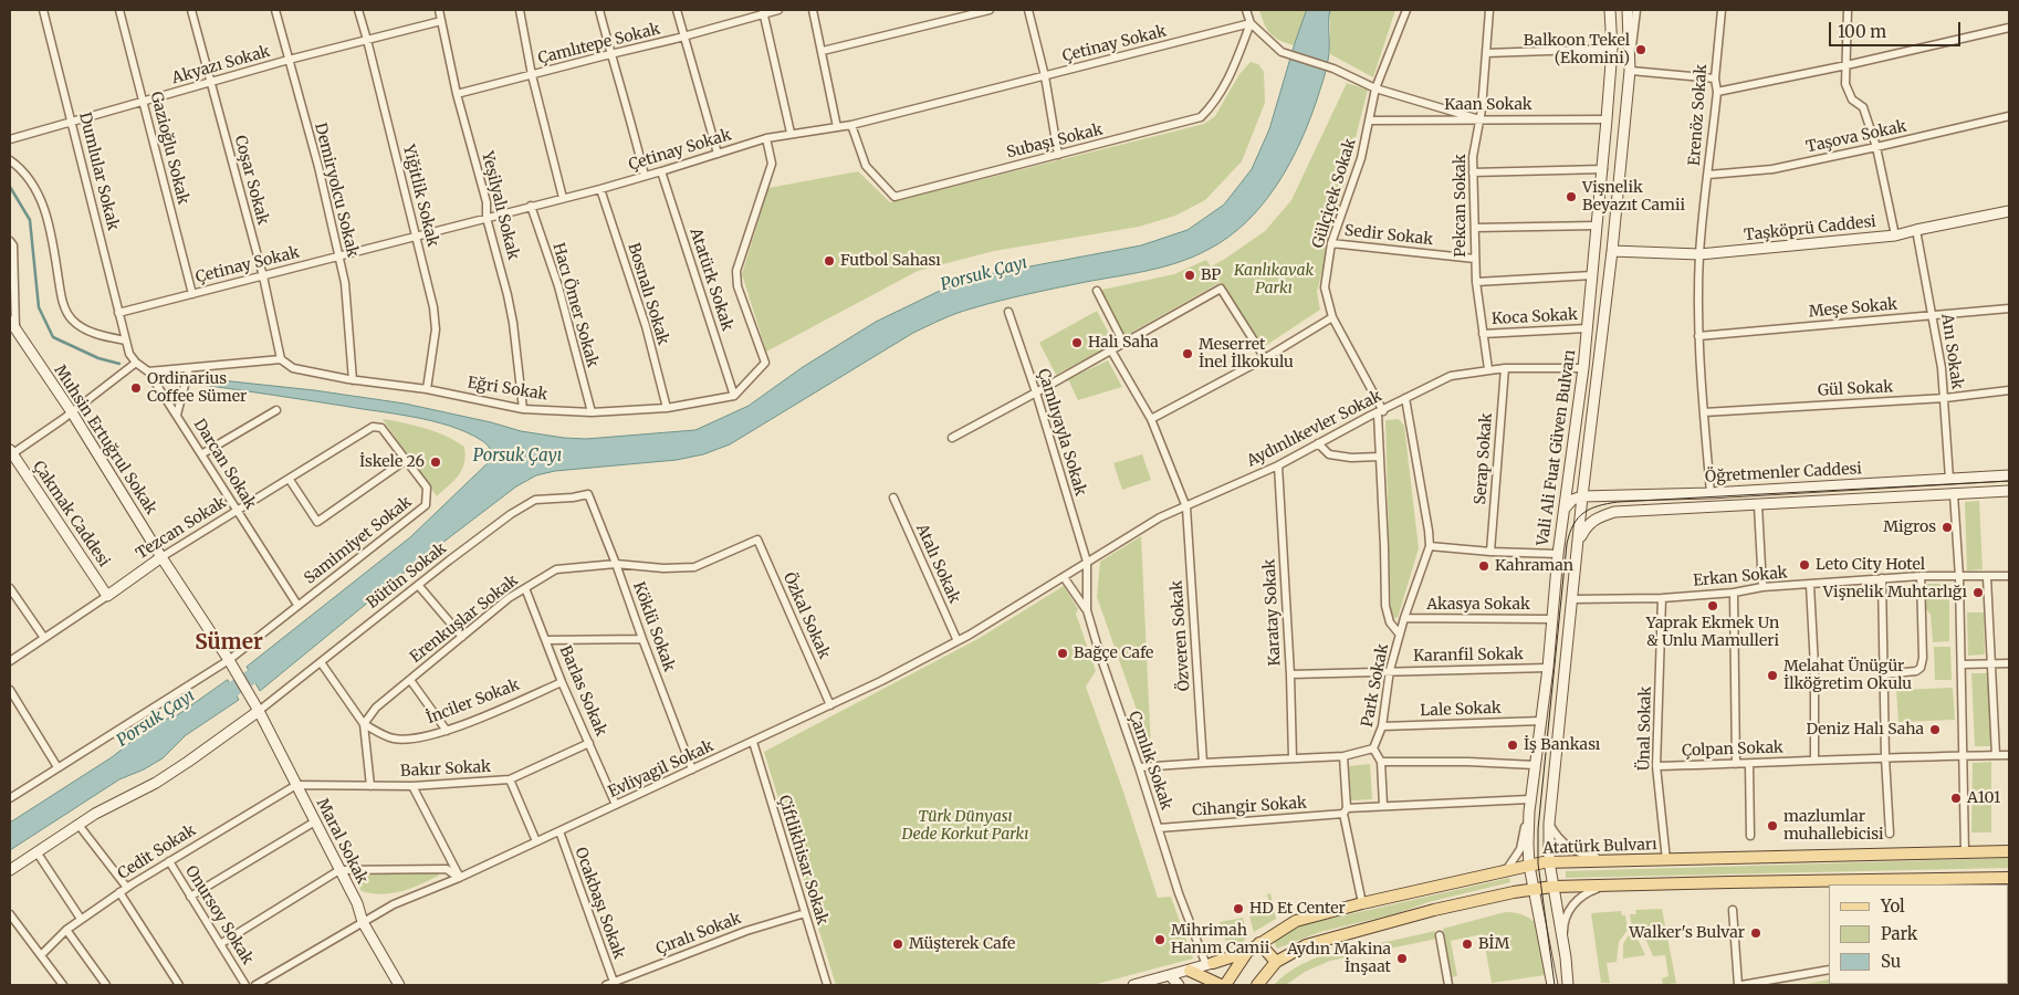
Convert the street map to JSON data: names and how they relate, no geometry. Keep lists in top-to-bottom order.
{
  "streets": {
    "main road": [
      "Taşköprü Caddesi",
      "Muhsin Ertuğrul Sokak",
      "Vali Ali Fuat Güven Bulvarı",
      "Öğretmenler Caddesi",
      "Çakmak Caddesi",
      "Tezcan Sokak",
      "Maral Sokak",
      "Atatürk Bulvarı"
    ],
    "street": [
      "Çamlıtepe Sokak",
      "Çetinay Sokak",
      "Akyazı Sokak",
      "Kaan Sokak",
      "Erenöz Sokak",
      "Taşova Sokak",
      "Subaşı Sokak",
      "Gazioğlu Sokak",
      "Dumlular Sokak",
      "Coşar Sokak",
      "Demiryolcu Sokak",
      "Gülçiçek Sokak",
      "Yiğitlik Sokak",
      "Yeşilyalı Sokak",
      "Pekcan Sokak",
      "Sedir Sokak",
      "Atatürk Sokak",
      "Bosnalı Sokak",
      "Hacı Ömer Sokak",
      "Meşe Sokak",
      "Koca Sokak",
      "Anı Sokak",
      "Eğri Sokak",
      "Gül Sokak",
      "Aydınlıkevler Sokak",
      "Çamlıyayla Sokak",
      "Serap Sokak",
      "Darcan Sokak",
      "Samimiyet Sokak",
      "Atalı Sokak",
      "Bütün Sokak",
      "Erkan Sokak",
      "Akasya Sokak",
      "Karatay Sokak",
      "Özkal Sokak",
      "Erenkuşlar Sokak",
      "Köklü Sokak",
      "Özveren Sokak",
      "Karanfil Sokak",
      "Park Sokak",
      "Barlas Sokak",
      "İnciler Sokak",
      "Lale Sokak",
      "Ünal Sokak",
      "Çolpan Sokak",
      "Çamlık Sokak",
      "Bakır Sokak",
      "Evliyagil Sokak",
      "Cihangir Sokak",
      "Cedit Sokak",
      "Çiftlikhisar Sokak",
      "Ocakbaşı Sokak",
      "Onursoy Sokak",
      "Çıralı Sokak"
    ]
  },
  "crossings": [
    ["Çamlıtepe Sokak", "Yeşilyalı Sokak"],
    ["Çetinay Sokak", "Subaşı Sokak"],
    ["Çetinay Sokak", "Gazioğlu Sokak"],
    ["Çetinay Sokak", "Dumlular Sokak"],
    ["Çetinay Sokak", "Coşar Sokak"],
    ["Çetinay Sokak", "Demiryolcu Sokak"],
    ["Çetinay Sokak", "Yiğitlik Sokak"],
    ["Çetinay Sokak", "Yeşilyalı Sokak"],
    ["Çetinay Sokak", "Atatürk Sokak"],
    ["Çetinay Sokak", "Bosnalı Sokak"],
    ["Çetinay Sokak", "Hacı Ömer Sokak"],
    ["Akyazı Sokak", "Gazioğlu Sokak"],
    ["Akyazı Sokak", "Dumlular Sokak"],
    ["Akyazı Sokak", "Coşar Sokak"],
    ["Akyazı Sokak", "Demiryolcu Sokak"],
    ["Akyazı Sokak", "Yiğitlik Sokak"],
    ["Akyazı Sokak", "Yeşilyalı Sokak"],
    ["Kaan Sokak", "Gülçiçek Sokak"],
    ["Kaan Sokak", "Pekcan Sokak"],
    ["Kaan Sokak", "Vali Ali Fuat Güven Bulvarı"],
    ["Erenöz Sokak", "Taşova Sokak"],
    ["Erenöz Sokak", "Taşköprü Caddesi"],
    ["Erenöz Sokak", "Meşe Sokak"],
    ["Erenöz Sokak", "Gül Sokak"],
    ["Erenöz Sokak", "Öğretmenler Caddesi"],
    ["Dumlular Sokak", "Darcan Sokak"],
    ["Coşar Sokak", "Eğri Sokak"],
    ["Demiryolcu Sokak", "Eğri Sokak"],
    ["Gülçiçek Sokak", "Sedir Sokak"],
    ["Gülçiçek Sokak", "Aydınlıkevler Sokak"],
    ["Yiğitlik Sokak", "Eğri Sokak"],
    ["Yeşilyalı Sokak", "Eğri Sokak"],
    ["Pekcan Sokak", "Sedir Sokak"],
    ["Pekcan Sokak", "Koca Sokak"],
    ["Pekcan Sokak", "Aydınlıkevler Sokak"],
    ["Taşköprü Caddesi", "Anı Sokak"],
    ["Taşköprü Caddesi", "Vali Ali Fuat Güven Bulvarı"],
    ["Atatürk Sokak", "Eğri Sokak"],
    ["Bosnalı Sokak", "Eğri Sokak"],
    ["Hacı Ömer Sokak", "Eğri Sokak"],
    ["Meşe Sokak", "Anı Sokak"],
    ["Koca Sokak", "Vali Ali Fuat Güven Bulvarı"],
    ["Anı Sokak", "Gül Sokak"],
    ["Anı Sokak", "Öğretmenler Caddesi"],
    ["Aydınlıkevler Sokak", "Çamlıyayla Sokak"],
    ["Aydınlıkevler Sokak", "Vali Ali Fuat Güven Bulvarı"],
    ["Aydınlıkevler Sokak", "Serap Sokak"],
    ["Aydınlıkevler Sokak", "Karatay Sokak"],
    ["Aydınlıkevler Sokak", "Özveren Sokak"],
    ["Aydınlıkevler Sokak", "Park Sokak"],
    ["Aydınlıkevler Sokak", "Çamlık Sokak"],
    ["Aydınlıkevler Sokak", "Evliyagil Sokak"],
    ["Çamlıyayla Sokak", "Çamlık Sokak"],
    ["Muhsin Ertuğrul Sokak", "Tezcan Sokak"],
    ["Muhsin Ertuğrul Sokak", "Samimiyet Sokak"],
    ["Muhsin Ertuğrul Sokak", "Maral Sokak"],
    ["Vali Ali Fuat Güven Bulvarı", "Öğretmenler Caddesi"],
    ["Vali Ali Fuat Güven Bulvarı", "Erkan Sokak"],
    ["Vali Ali Fuat Güven Bulvarı", "Akasya Sokak"],
    ["Vali Ali Fuat Güven Bulvarı", "Karanfil Sokak"],
    ["Vali Ali Fuat Güven Bulvarı", "Lale Sokak"],
    ["Vali Ali Fuat Güven Bulvarı", "Cihangir Sokak"],
    ["Vali Ali Fuat Güven Bulvarı", "Atatürk Bulvarı"],
    ["Darcan Sokak", "Tezcan Sokak"],
    ["Darcan Sokak", "Samimiyet Sokak"],
    ["Çakmak Caddesi", "Tezcan Sokak"],
    ["Tezcan Sokak", "Samimiyet Sokak"],
    ["Atalı Sokak", "Evliyagil Sokak"],
    ["Bütün Sokak", "Köklü Sokak"],
    ["Bütün Sokak", "Maral Sokak"],
    ["Erkan Sokak", "Ünal Sokak"],
    ["Akasya Sokak", "Park Sokak"],
    ["Karatay Sokak", "Karanfil Sokak"],
    ["Karatay Sokak", "Park Sokak"],
    ["Özkal Sokak", "Erenkuşlar Sokak"],
    ["Özkal Sokak", "Evliyagil Sokak"],
    ["Erenkuşlar Sokak", "Köklü Sokak"],
    ["Erenkuşlar Sokak", "Barlas Sokak"],
    ["Erenkuşlar Sokak", "İnciler Sokak"],
    ["Köklü Sokak", "Evliyagil Sokak"],
    ["Özveren Sokak", "Park Sokak"],
    ["Karanfil Sokak", "Park Sokak"],
    ["Park Sokak", "Lale Sokak"],
    ["Park Sokak", "Çamlık Sokak"],
    ["Barlas Sokak", "İnciler Sokak"],
    ["Barlas Sokak", "Bakır Sokak"],
    ["Barlas Sokak", "Evliyagil Sokak"],
    ["Ünal Sokak", "Çolpan Sokak"],
    ["Ünal Sokak", "Atatürk Bulvarı"],
    ["Çamlık Sokak", "Cihangir Sokak"],
    ["Bakır Sokak", "Maral Sokak"],
    ["Bakır Sokak", "Cedit Sokak"],
    ["Evliyagil Sokak", "Maral Sokak"],
    ["Evliyagil Sokak", "Çiftlikhisar Sokak"],
    ["Evliyagil Sokak", "Ocakbaşı Sokak"],
    ["Maral Sokak", "Cedit Sokak"],
    ["Cedit Sokak", "Onursoy Sokak"],
    ["Çiftlikhisar Sokak", "Çıralı Sokak"],
    ["Ocakbaşı Sokak", "Çıralı Sokak"]
  ],
  "districts": ["Sümer"],
  "water": ["Porsuk Çayı"],
  "parks": ["Kanlıkavak Parkı", "Türk Dünyası Dede Korkut Parkı"],
  "places": [
    "Balkoon Tekel (Ekomini)",
    "Vişnelik Beyazıt Camii",
    "Futbol Sahası",
    "BP",
    "Halı Saha",
    "Meserret İnel İlkokulu",
    "Ordinarius Coffee Sümer",
    "İskele 26",
    "Migros",
    "Leto City Hotel",
    "Kahraman",
    "Vişnelik Muhtarlığı",
    "Yaprak Ekmek Un & Unlu Mamulleri",
    "Bağçe Cafe",
    "Melahat Ünügür İlköğretim Okulu",
    "Deniz Halı Saha",
    "İş Bankası",
    "A101",
    "mazlumlar muhallebicisi",
    "HD Et Center",
    "Walker's Bulvar",
    "Mihrimah Hanım Camii",
    "Müşterek Cafe",
    "BİM",
    "Aydın Makina İnşaat"
  ],
  "legend": ["Yol", "Park", "Su"],
  "scale_bar": "100 m"
}
